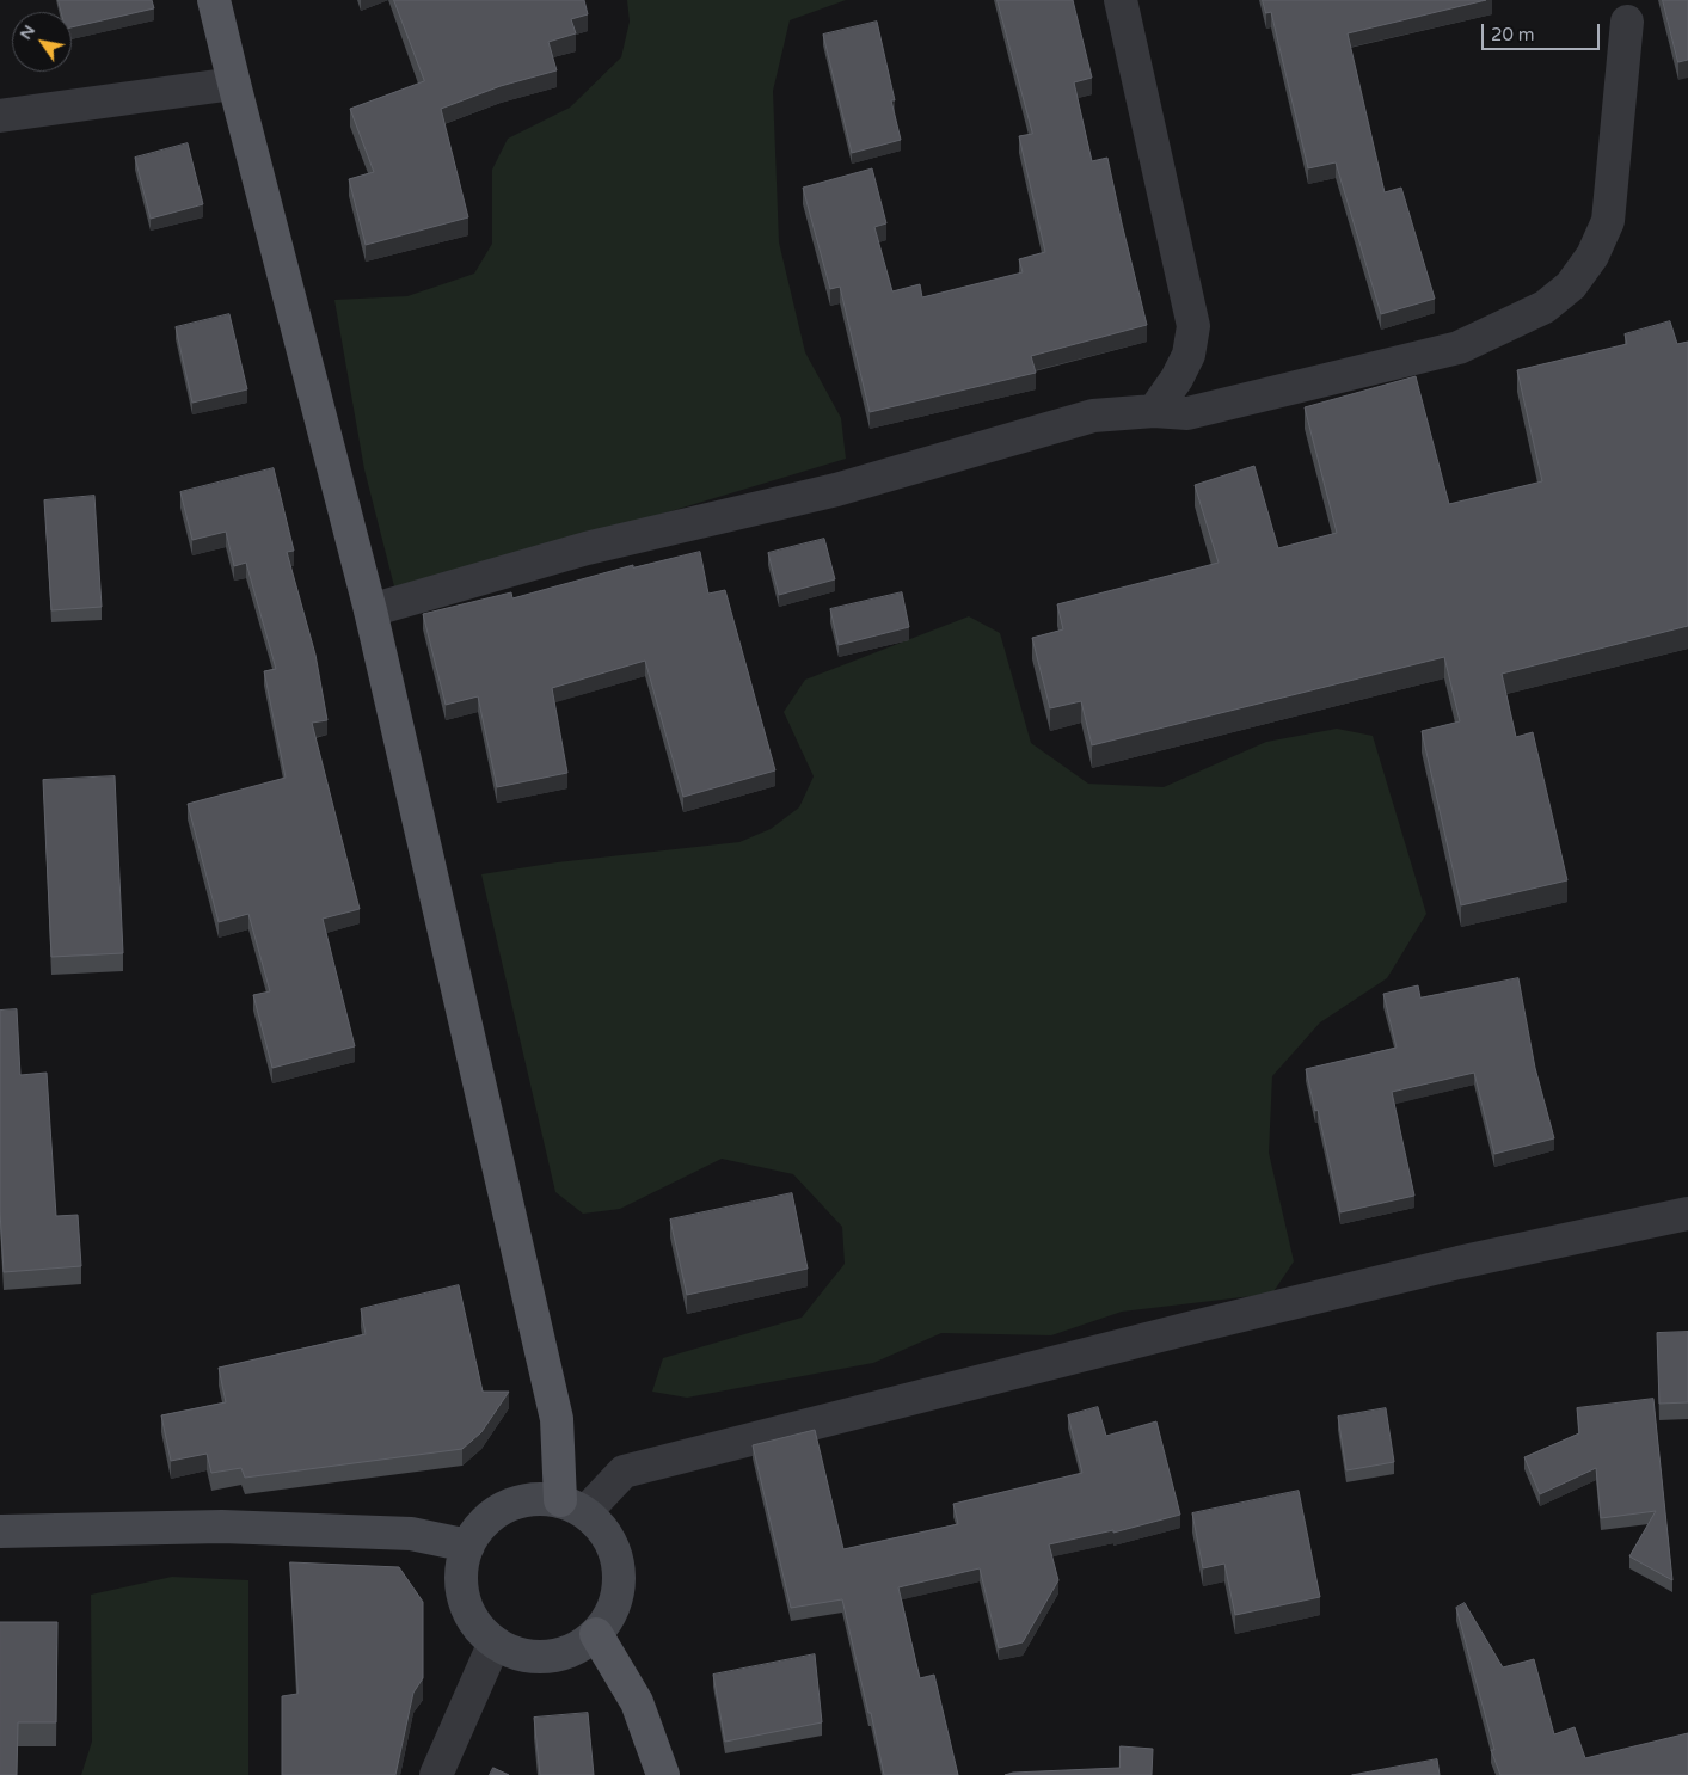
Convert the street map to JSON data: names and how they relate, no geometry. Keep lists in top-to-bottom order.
{
  "scale_bar": "20 m",
  "north": "top left"
}
